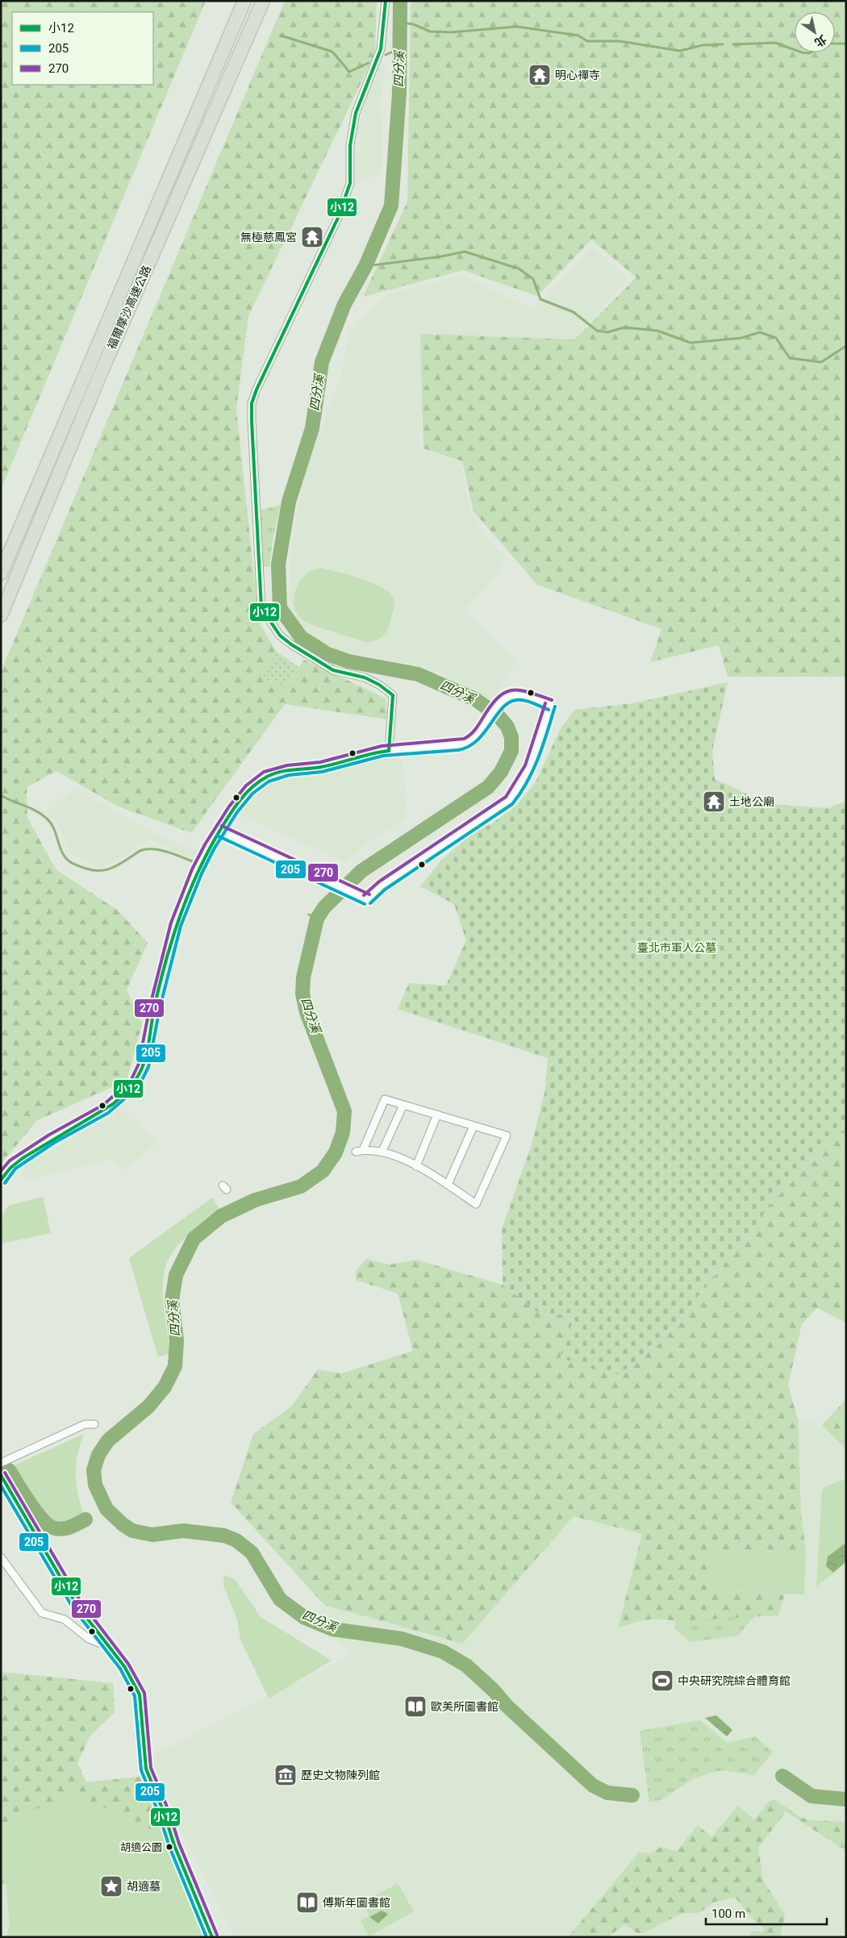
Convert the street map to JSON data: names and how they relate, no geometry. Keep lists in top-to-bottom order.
{
  "streets": {
    "highway": ["福爾摩沙高速公路"]
  },
  "water": ["四分溪"],
  "parks": ["臺北市軍人公墓"],
  "places": {
    "temple": ["明心禪寺", "無極慈鳳宮", "土地公廟"],
    "sports": ["中央研究院綜合體育館"],
    "library": ["歐美所圖書館", "傅斯年圖書館"],
    "museum": ["歷史文物陳列館"],
    "other": ["胡適公園"],
    "place": ["胡適墓"]
  },
  "lines": ["transit line 小12", "transit line 270", "transit line 205"],
  "legend": ["小12", "205", "270"],
  "scale_bar": "100 m",
  "north": "bottom right"
}
